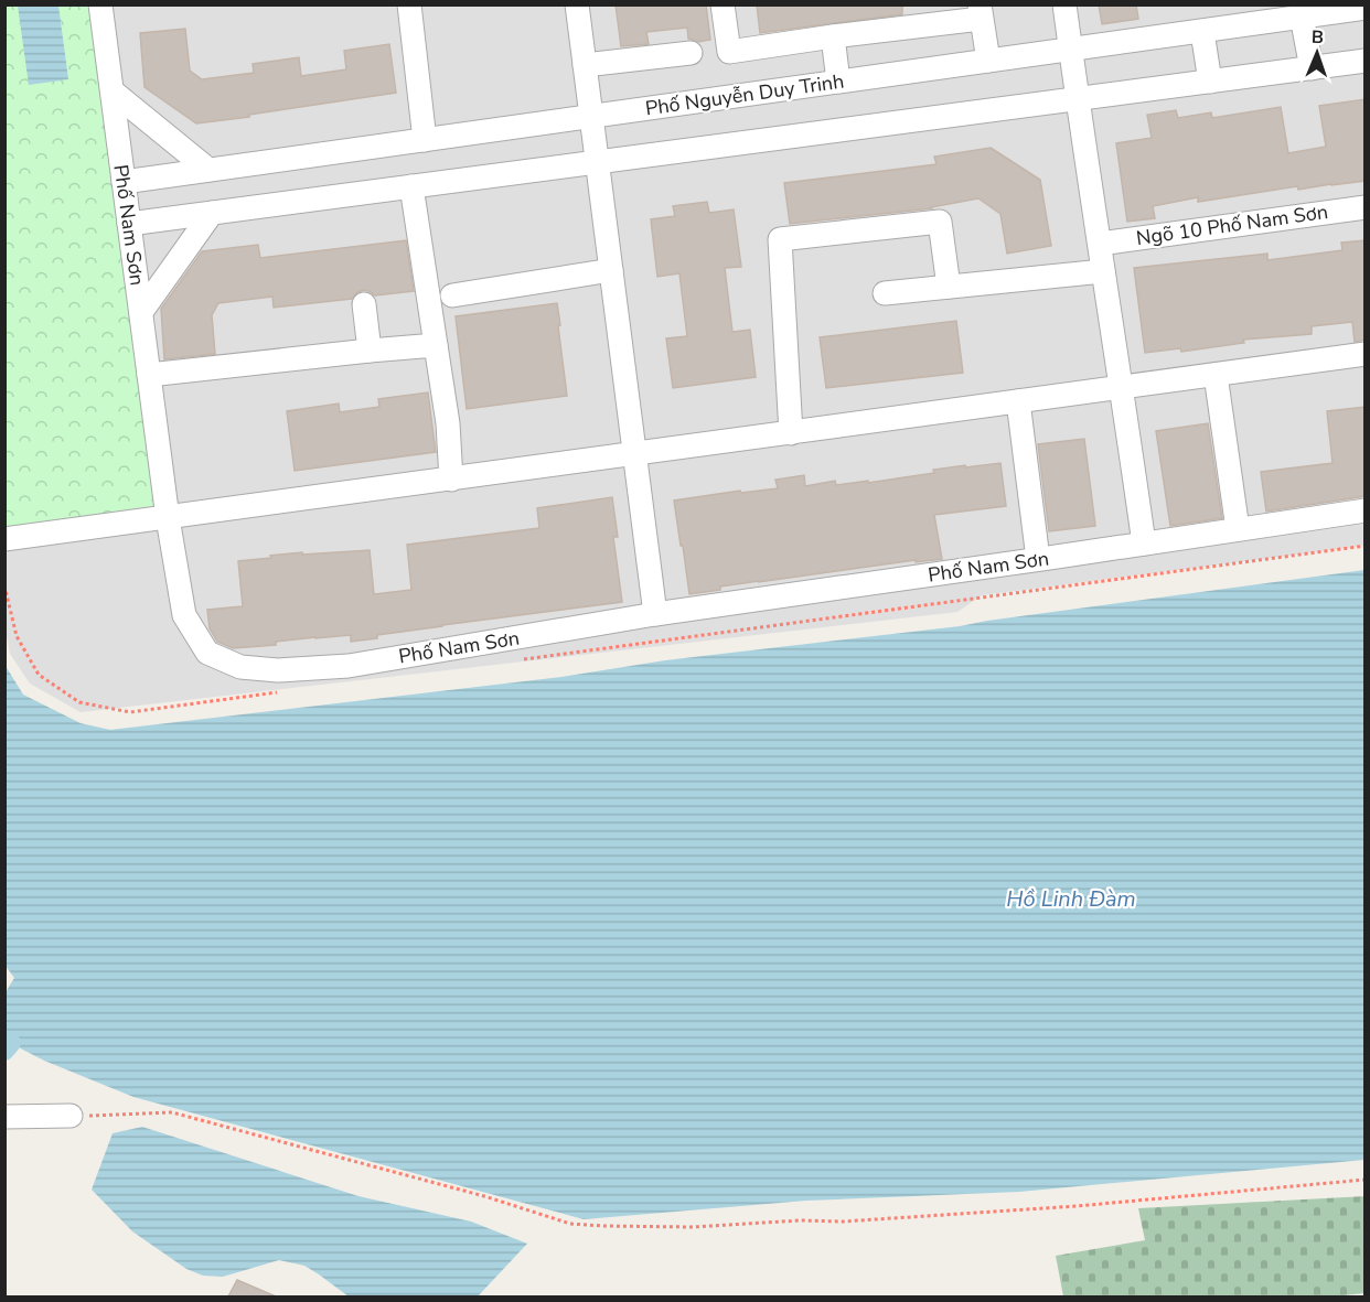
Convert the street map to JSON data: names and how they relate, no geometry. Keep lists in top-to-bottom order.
{
  "streets": {
    "street": ["Phố Nguyễn Duy Trinh", "Phố Nam Sơn", "Ngõ 10 Phố Nam Sơn"]
  },
  "crossings": [
    ["Phố Nguyễn Duy Trinh", "Phố Nam Sơn"]
  ],
  "water": ["Hồ Linh Đàm"],
  "north": "top"
}
